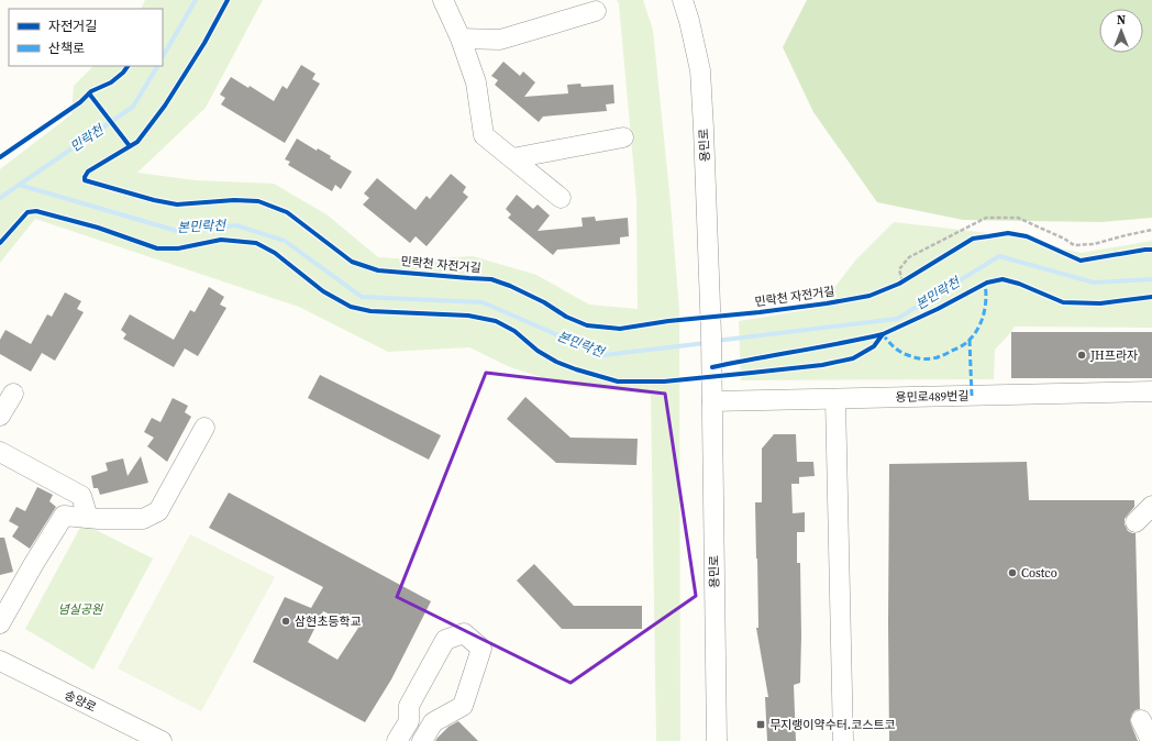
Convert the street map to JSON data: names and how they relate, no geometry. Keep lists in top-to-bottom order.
{
  "streets": {
    "street": ["용민로", "용민로489번길", "송양로"],
    "cycle path": ["민락천 자전거길"]
  },
  "crossings": [
    ["용민로", "용민로489번길"]
  ],
  "water": ["민락천", "본민락천"],
  "parks": ["념실공원"],
  "places": {
    "other": ["JH프라자", "Costco", "삼현초등학교"],
    "transit": ["무지랭이약수터.코스트코"]
  },
  "legend": ["자전거길", "산책로"],
  "north": "top"
}
